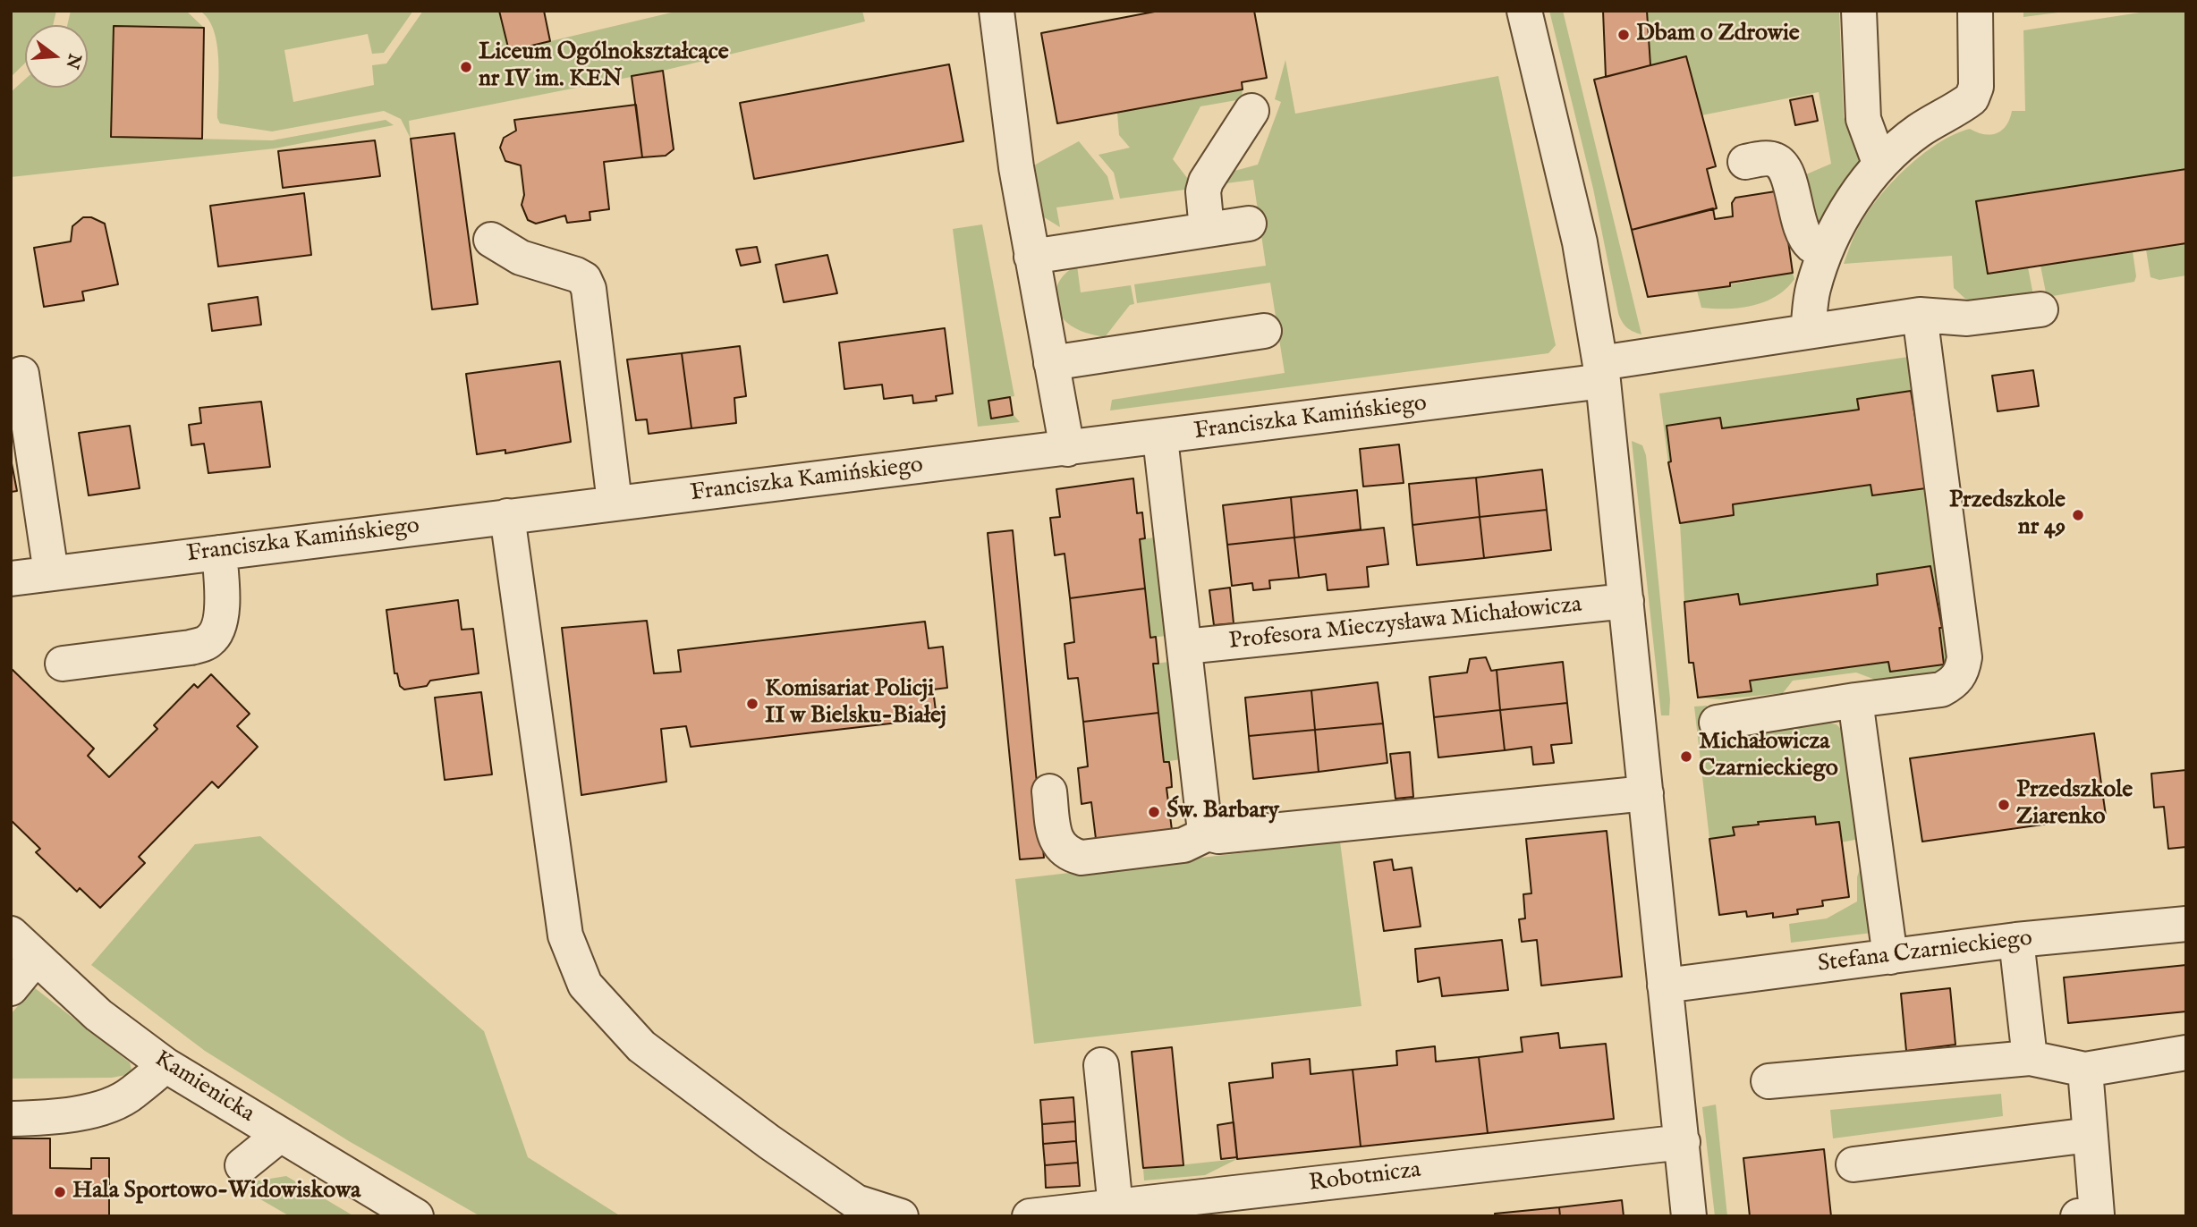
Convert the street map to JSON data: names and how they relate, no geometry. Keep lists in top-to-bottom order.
{
  "streets": {
    "street": [
      "Franciszka Kamińskiego",
      "Profesora Mieczysława Michałowicza",
      "Stefana Czarnieckiego",
      "Kamienicka",
      "Robotnicza"
    ]
  },
  "places": [
    "Dbam o Zdrowie",
    "Liceum Ogólnokształcące nr IV im. KEN",
    "Przedszkole nr 49",
    "Komisariat Policji II w Bielsku-Białej",
    "Michałowicza Czarnieckiego",
    "Przedszkole Ziarenko",
    "Św. Barbary",
    "Hala Sportowo-Widowiskowa"
  ],
  "north": "right"
}
